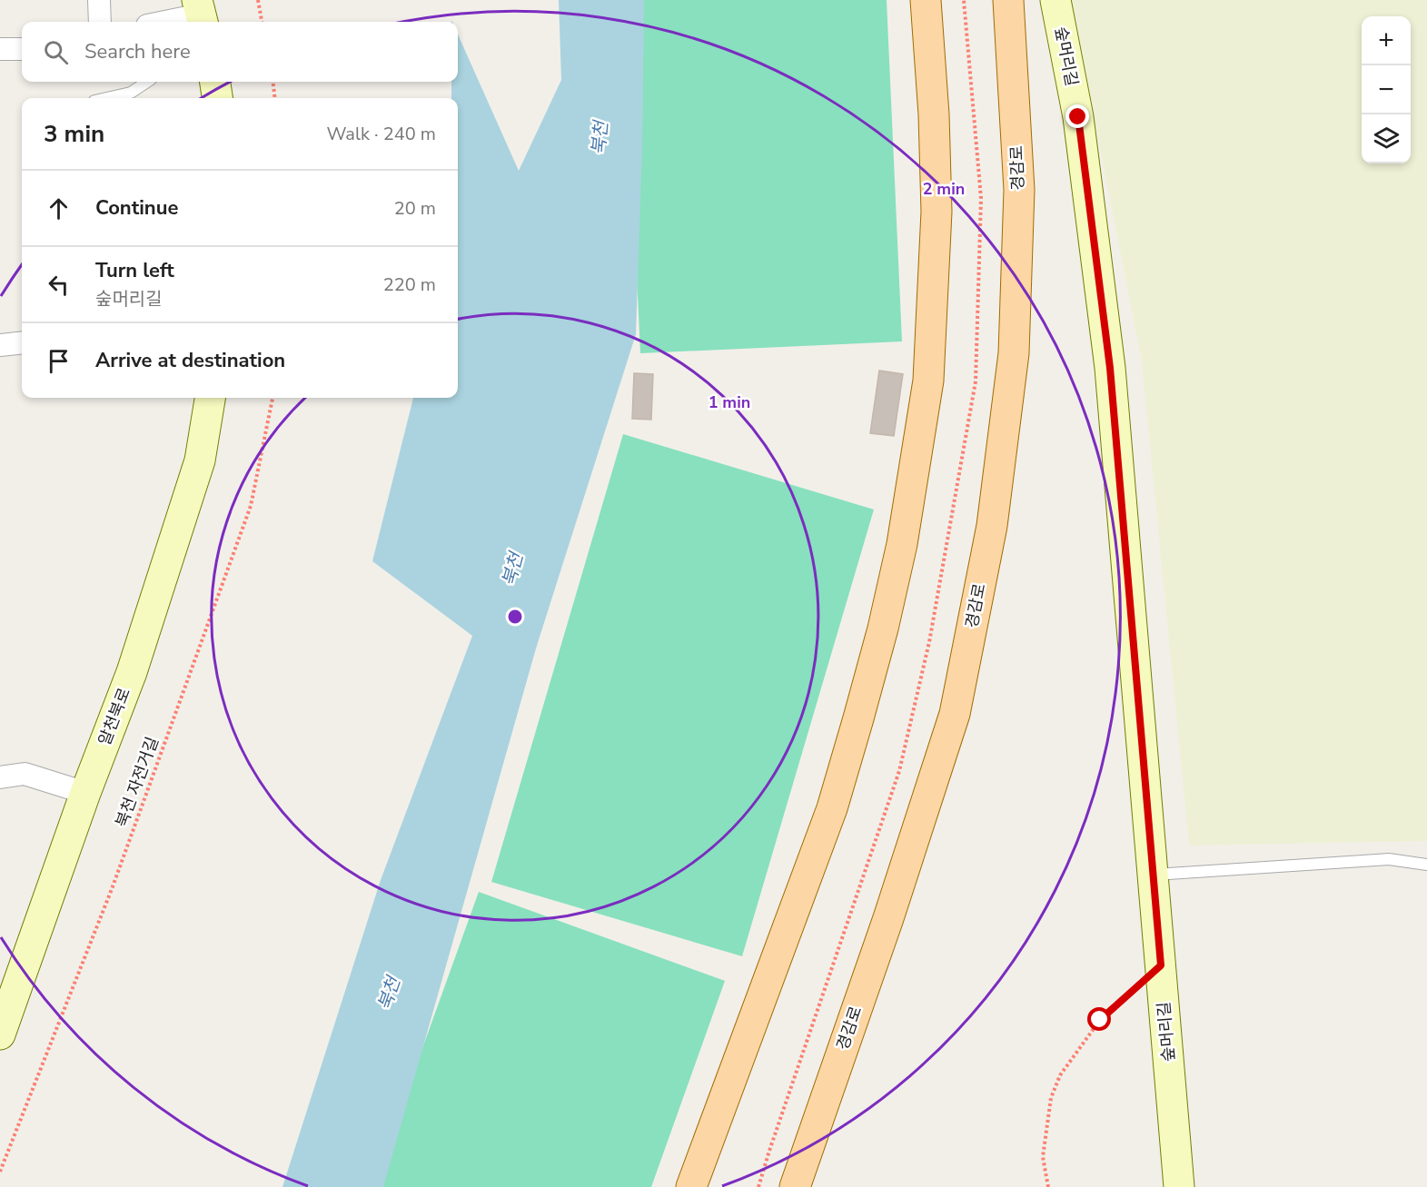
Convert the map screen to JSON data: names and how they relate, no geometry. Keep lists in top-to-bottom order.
{
  "streets": {
    "main road": ["경감로"],
    "street": ["숲머리길", "알천북로"],
    "path": ["북천 자전거길"]
  },
  "water": ["북천"],
  "page": {
    "map_buttons": ["+", "−"],
    "search": "Search here",
    "heading": ["3 min", "Walk · 240 m"],
    "list": [
      ["Continue", "20 m"],
      ["Turn left", "숲머리길", "220 m"],
      "Arrive at destination"
    ]
  },
  "rings": ["2 min", "1 min"]
}
